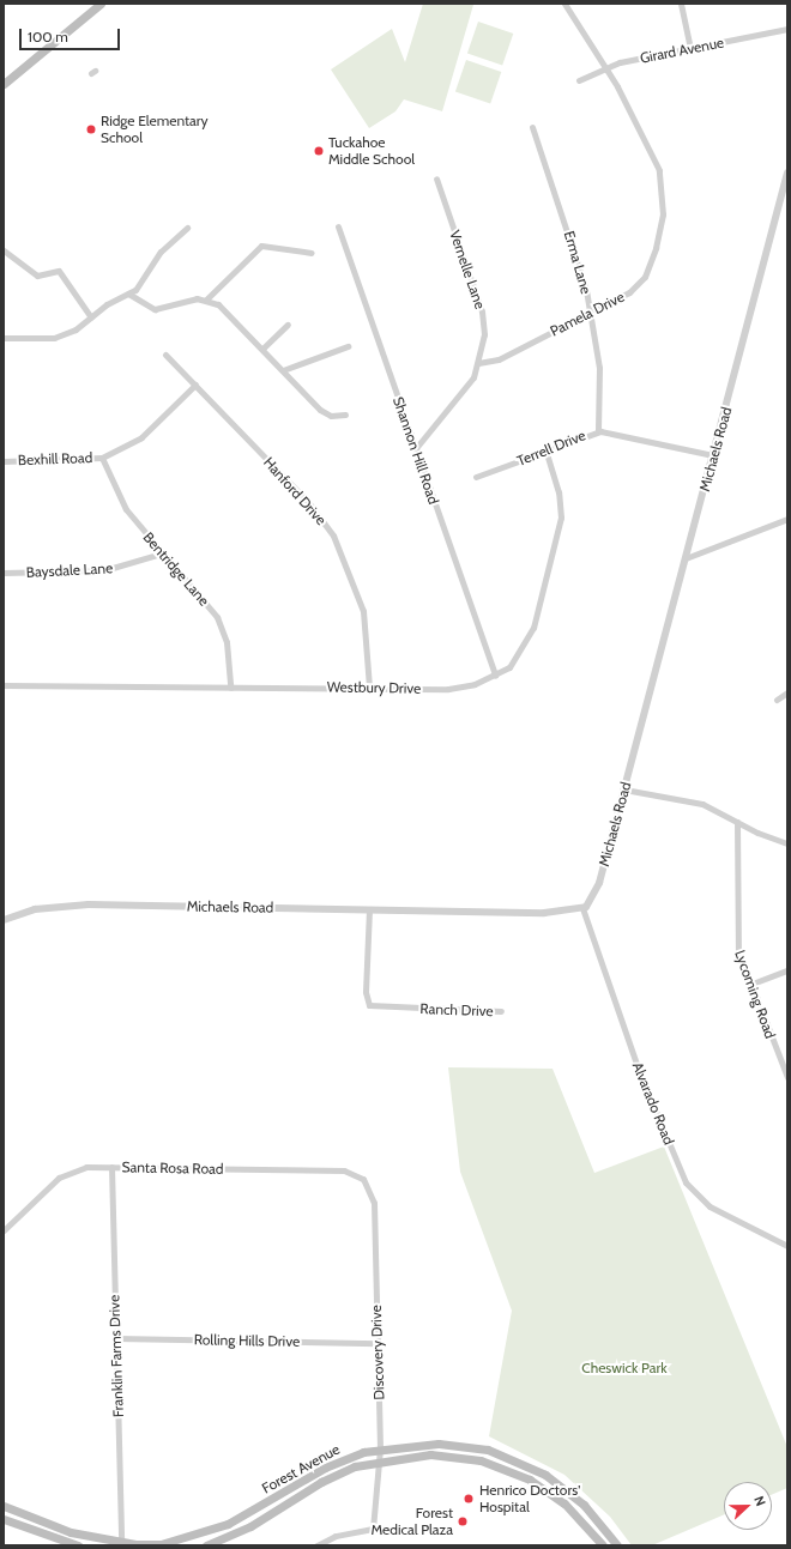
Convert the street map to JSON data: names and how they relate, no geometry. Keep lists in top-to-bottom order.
{
  "streets": {
    "main road": ["Forest Avenue"],
    "street": [
      "Girard Avenue",
      "Erma Lane",
      "Vernelle Lane",
      "Pamela Drive",
      "Terrell Drive",
      "Michaels Road",
      "Shannon Hill Road",
      "Bexhill Road",
      "Hanford Drive",
      "Bentridge Lane",
      "Baysdale Lane",
      "Westbury Drive",
      "Lycoming Road",
      "Ranch Drive",
      "Alvarado Road",
      "Santa Rosa Road",
      "Rolling Hills Drive",
      "Discovery Drive",
      "Franklin Farms Drive"
    ]
  },
  "crossings": [
    ["Girard Avenue", "Pamela Drive"],
    ["Erma Lane", "Pamela Drive"],
    ["Erma Lane", "Terrell Drive"],
    ["Vernelle Lane", "Pamela Drive"],
    ["Terrell Drive", "Michaels Road"],
    ["Terrell Drive", "Westbury Drive"],
    ["Michaels Road", "Ranch Drive"],
    ["Michaels Road", "Alvarado Road"],
    ["Shannon Hill Road", "Westbury Drive"],
    ["Bexhill Road", "Hanford Drive"],
    ["Bexhill Road", "Bentridge Lane"],
    ["Hanford Drive", "Westbury Drive"],
    ["Bentridge Lane", "Baysdale Lane"],
    ["Bentridge Lane", "Westbury Drive"],
    ["Santa Rosa Road", "Discovery Drive"],
    ["Santa Rosa Road", "Franklin Farms Drive"],
    ["Rolling Hills Drive", "Discovery Drive"],
    ["Rolling Hills Drive", "Franklin Farms Drive"],
    ["Discovery Drive", "Forest Avenue"],
    ["Franklin Farms Drive", "Forest Avenue"]
  ],
  "parks": ["Cheswick Park"],
  "places": [
    "Ridge Elementary School",
    "Tuckahoe Middle School",
    "Henrico Doctors' Hospital",
    "Forest Medical Plaza"
  ],
  "scale_bar": "100 m",
  "north": "right"
}
